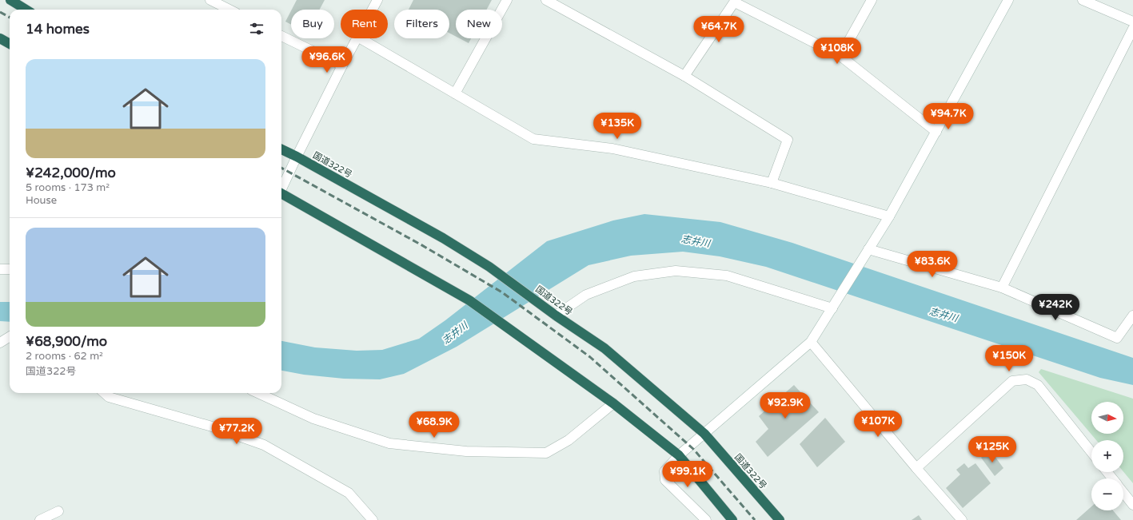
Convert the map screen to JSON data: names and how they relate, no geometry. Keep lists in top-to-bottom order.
{
  "streets": {
    "highway": ["国道322号"]
  },
  "water": ["志井川"],
  "north": "right",
  "page": {
    "chip": [
      "Buy",
      "Rent",
      "Filters",
      "New"
    ],
    "heading": "14 homes",
    "price": [
      "¥64.7K",
      "¥108K",
      "¥96.6K",
      "¥94.7K",
      "¥135K",
      "¥83.6K",
      "¥242K",
      "¥150K",
      "¥92.9K",
      "¥107K",
      "¥68.9K",
      "¥77.2K",
      "¥125K",
      "¥99.1K"
    ],
    "list": [
      {
        "name": "¥242,000/mo",
        "note": "5 rooms · 173 m² · House"
      },
      {
        "name": "¥68,900/mo",
        "note": "2 rooms · 62 m² · 国道322号"
      }
    ],
    "map_buttons": ["+", "−"]
  }
}
